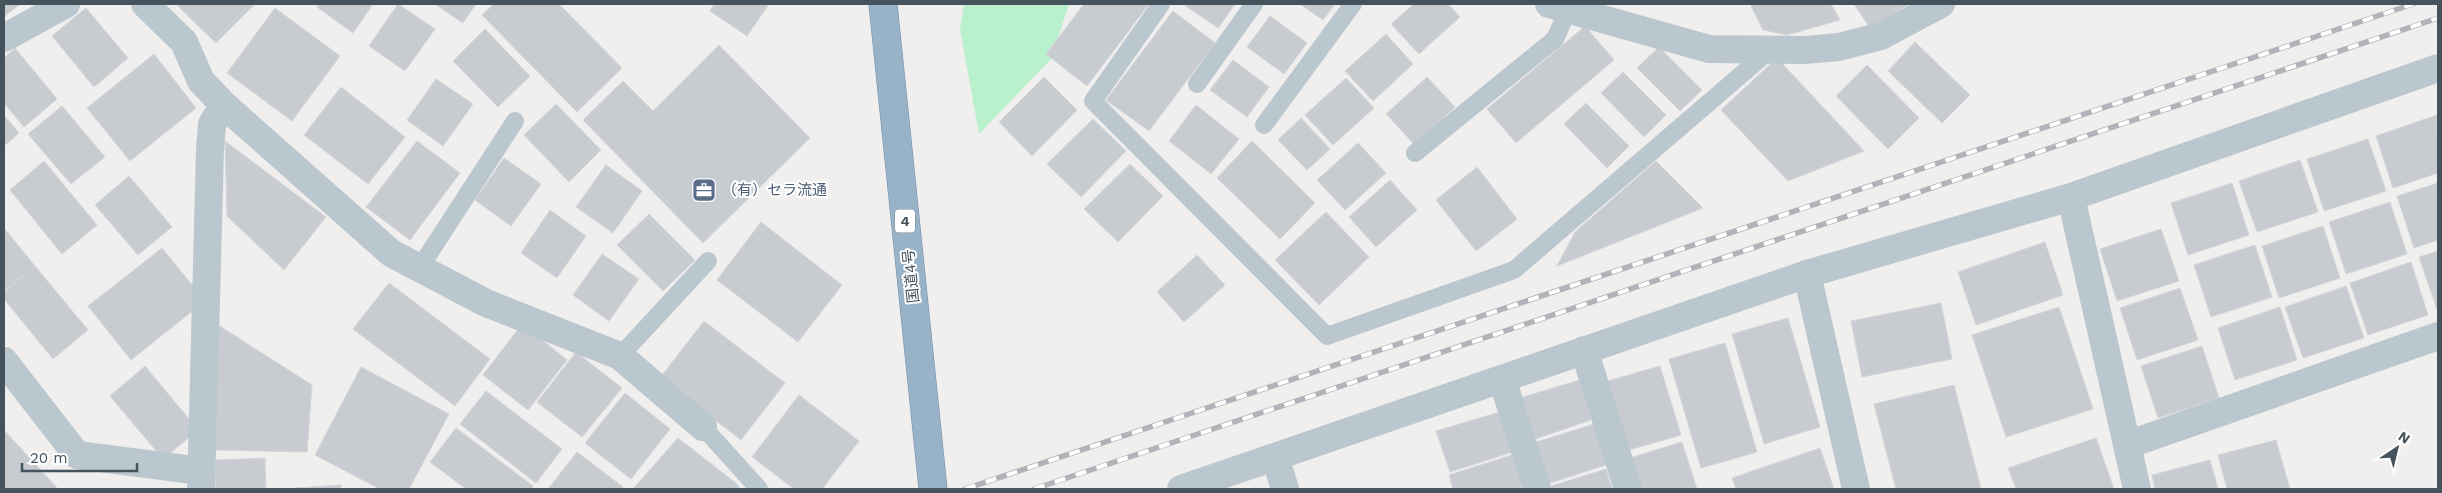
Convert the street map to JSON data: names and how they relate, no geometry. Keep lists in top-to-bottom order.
{
  "streets": {
    "highway": ["4", "国道4号"]
  },
  "places": {
    "office": ["（有）セラ流通"]
  },
  "scale_bar": "20 m",
  "north": "top right"
}
